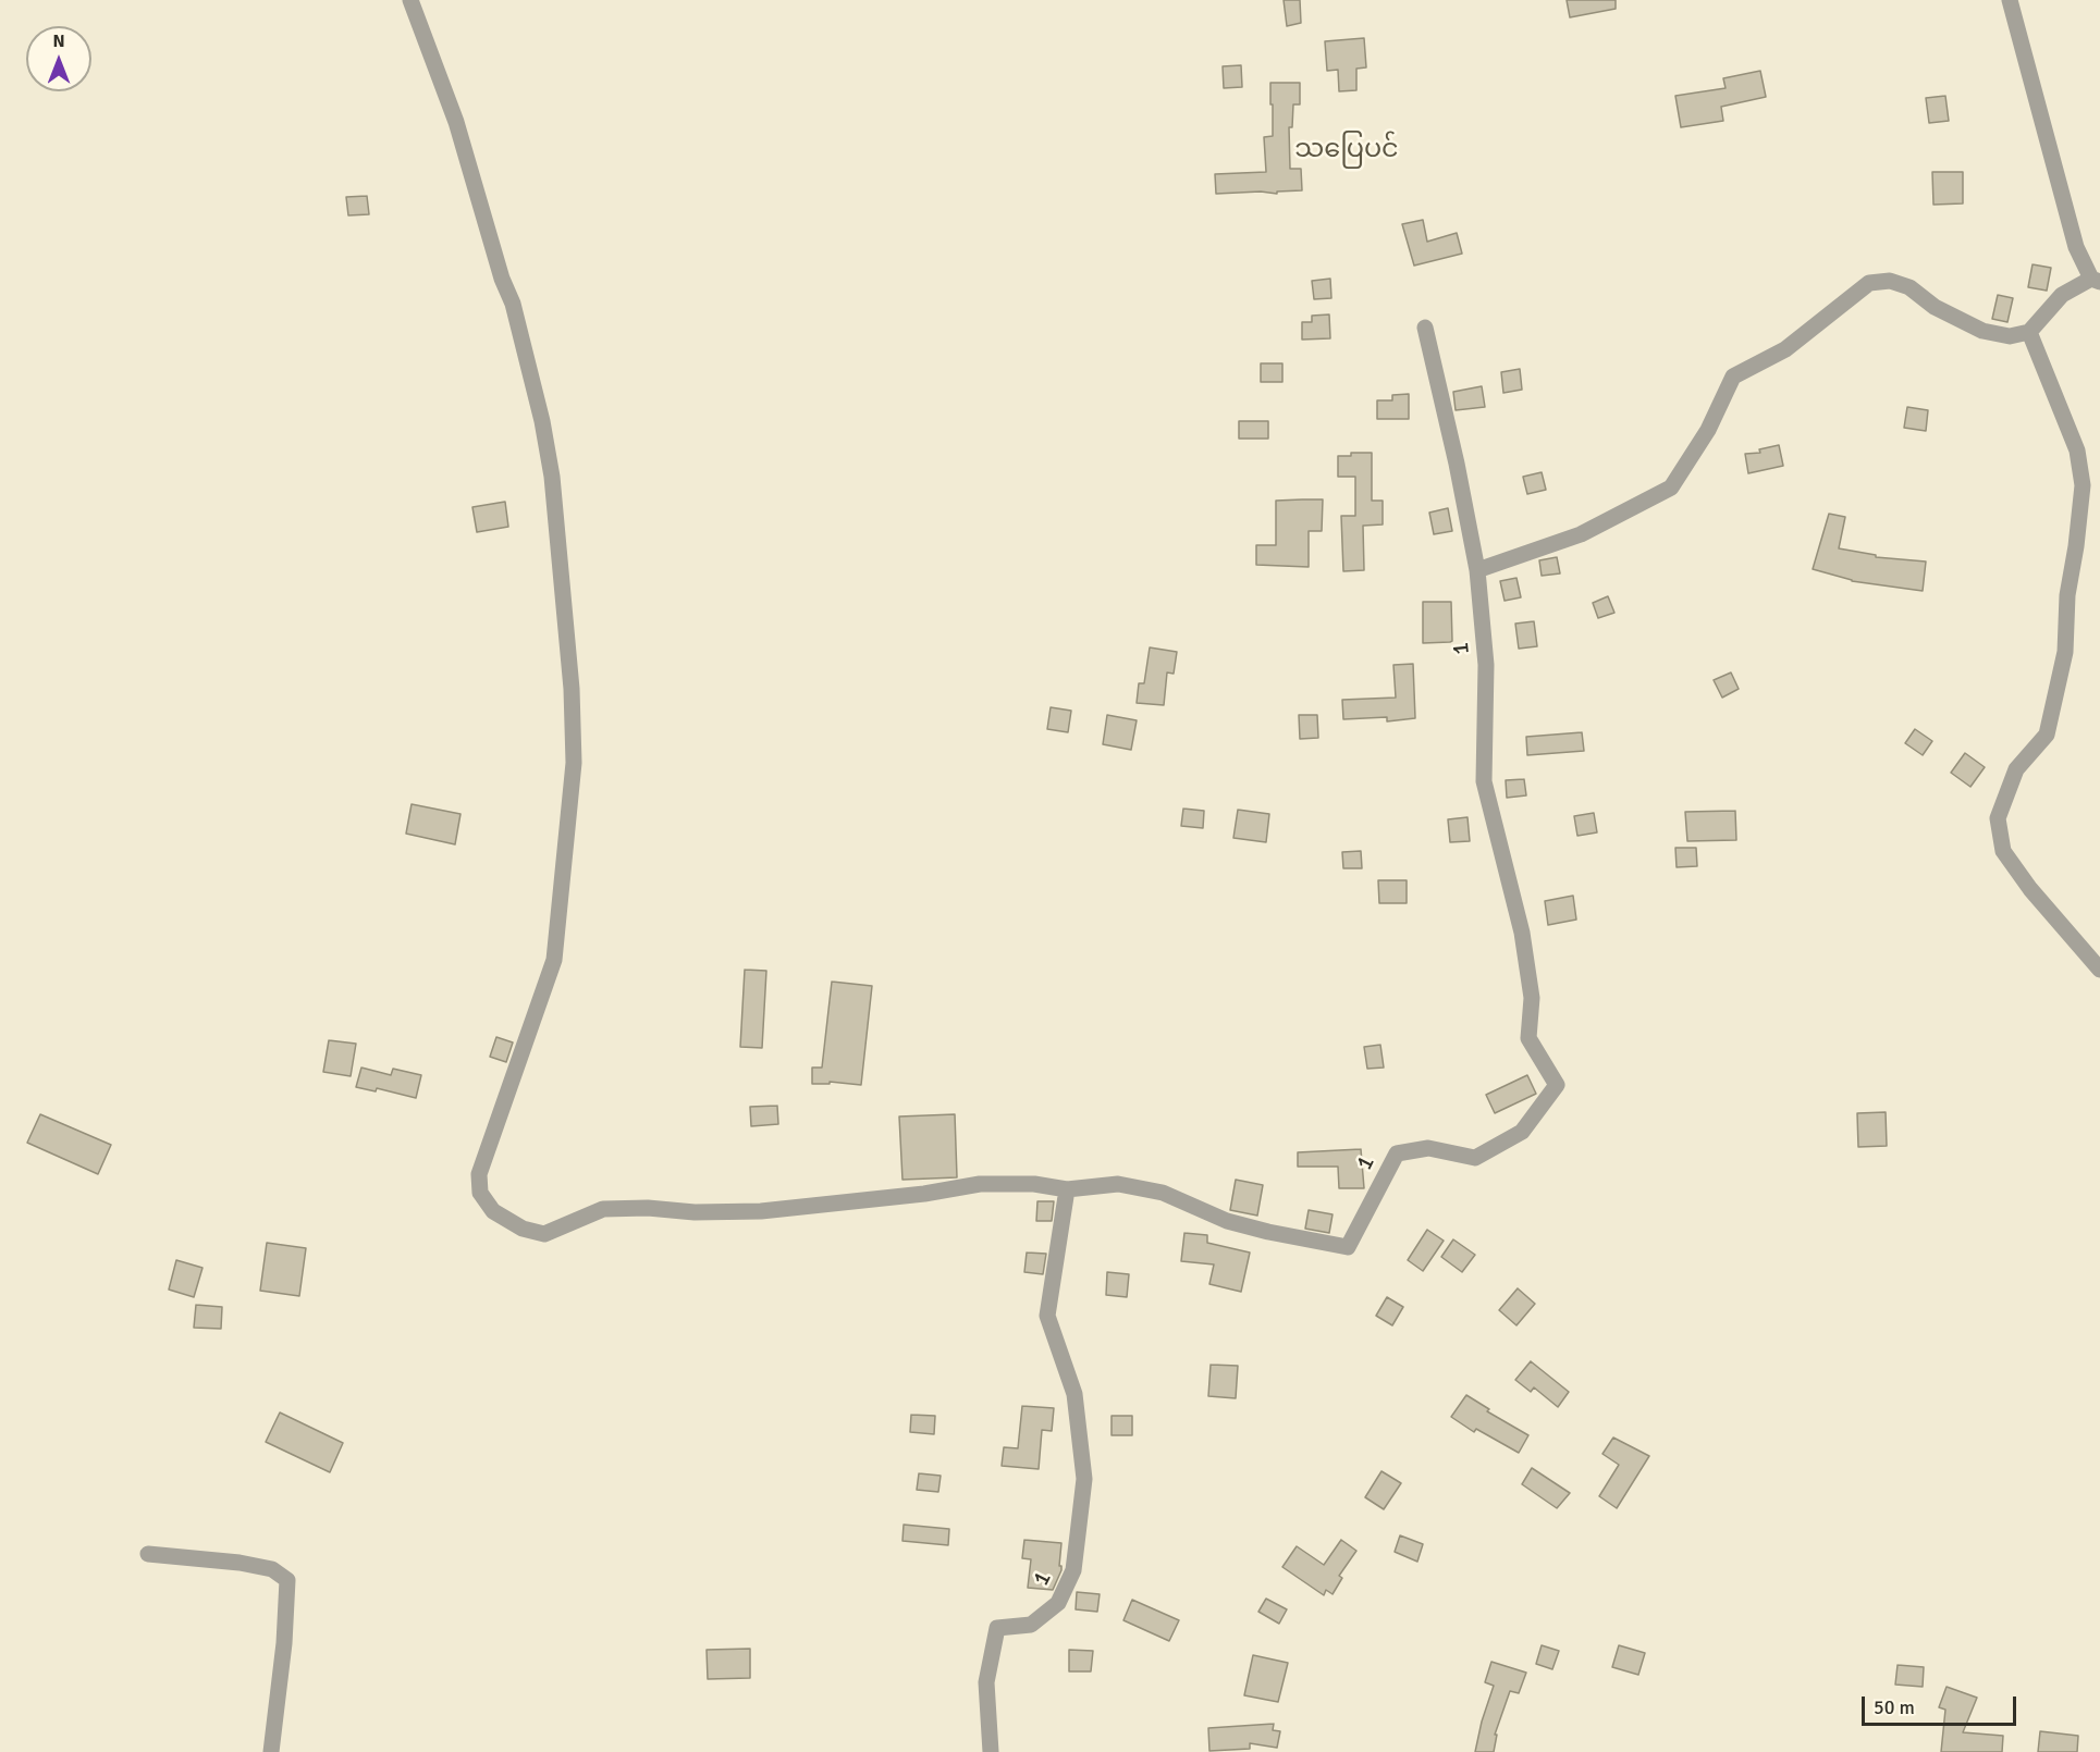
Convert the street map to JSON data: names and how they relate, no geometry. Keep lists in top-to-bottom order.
{
  "streets": {
    "street": ["1"]
  },
  "districts": ["သပြေပင်"],
  "scale_bar": "50 m",
  "north": "top"
}
